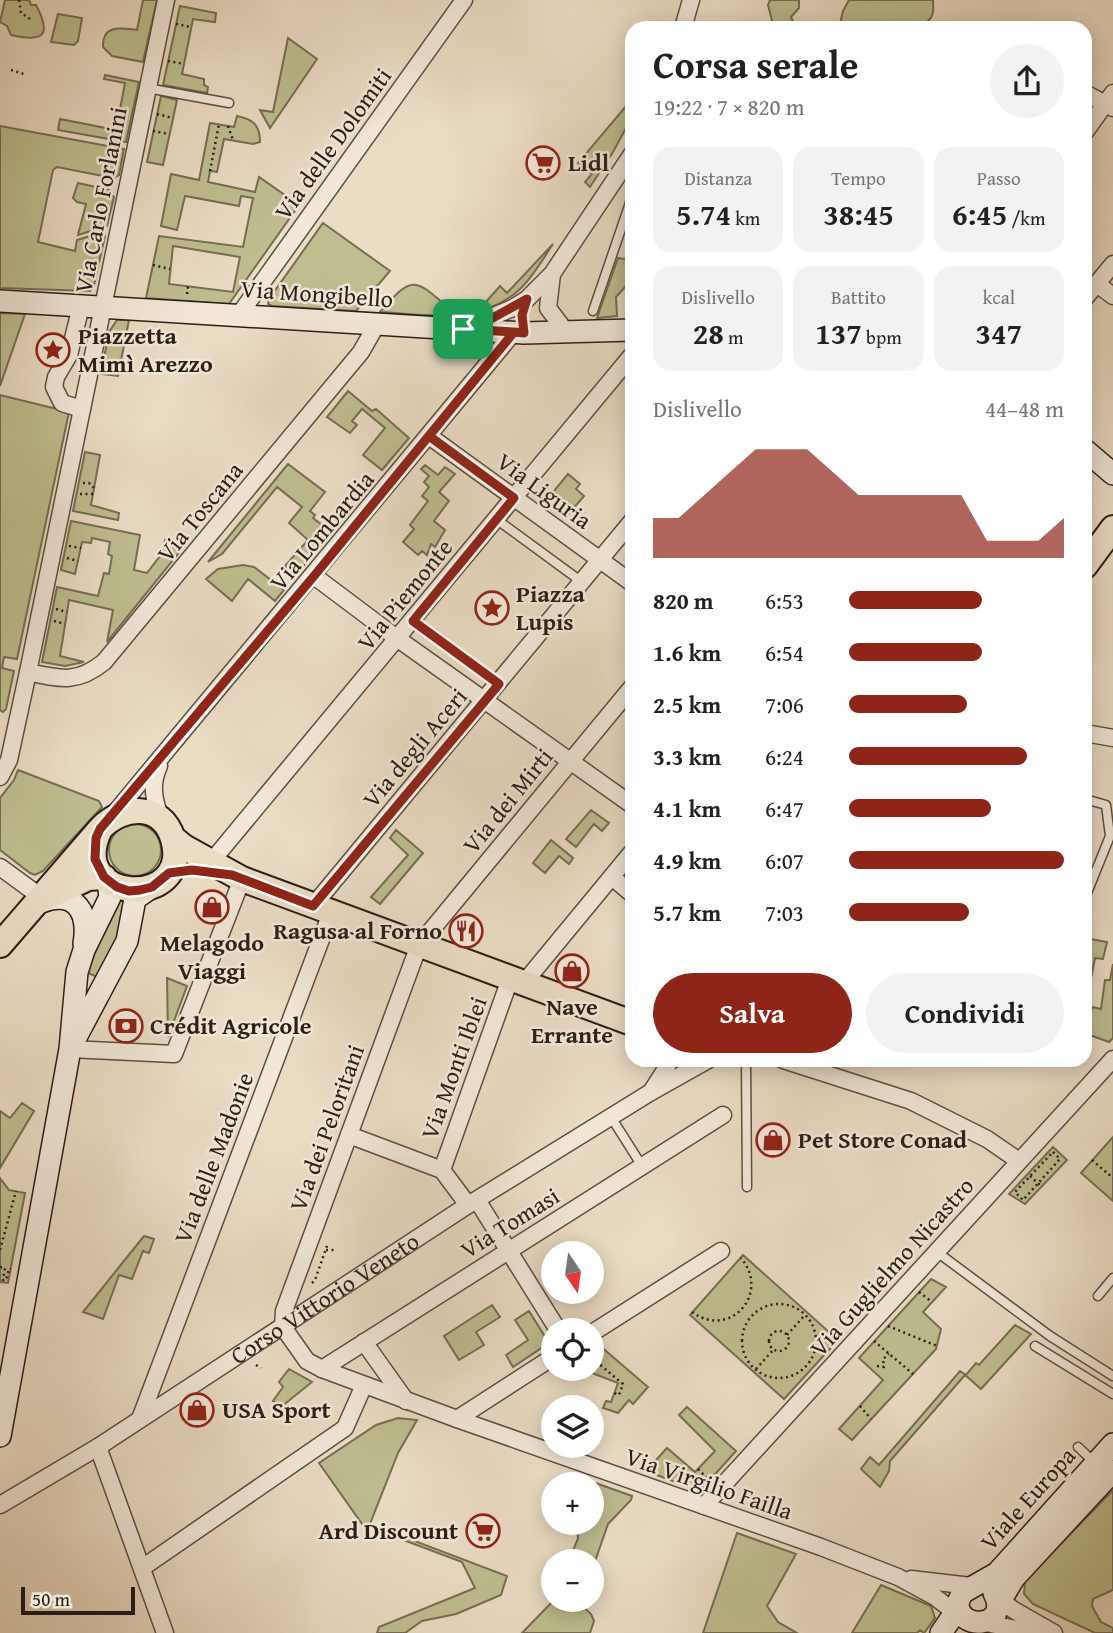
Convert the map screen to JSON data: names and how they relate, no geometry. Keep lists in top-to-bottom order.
{
  "streets": {
    "street": [
      "Via delle Dolomiti",
      "Via Carlo Forlanini",
      "Via Mongibello",
      "Via Liguria",
      "Via Toscana",
      "Via Lombardia",
      "Via Piemonte",
      "Via degli Aceri",
      "Via dei Mirti",
      "Via Monti Iblei",
      "Via dei Peloritani",
      "Via delle Madonie",
      "Via Tomasi",
      "Via Guglielmo Nicastro",
      "Corso Vittorio Veneto",
      "Via Virgilio Failla",
      "Viale Europa"
    ]
  },
  "crossings": [
    ["Via delle Dolomiti", "Via Mongibello"],
    ["Via Carlo Forlanini", "Via Mongibello"],
    ["Via Carlo Forlanini", "Via Toscana"],
    ["Via Mongibello", "Via Toscana"],
    ["Via Mongibello", "Via Lombardia"],
    ["Via Liguria", "Via Lombardia"],
    ["Via Liguria", "Via Piemonte"],
    ["Via Liguria", "Via degli Aceri"],
    ["Via degli Aceri", "Via delle Madonie"],
    ["Via dei Mirti", "Via dei Peloritani"],
    ["Via Monti Iblei", "Via Tomasi"],
    ["Via Monti Iblei", "Corso Vittorio Veneto"],
    ["Via dei Peloritani", "Corso Vittorio Veneto"],
    ["Via dei Peloritani", "Via Virgilio Failla"],
    ["Via delle Madonie", "Corso Vittorio Veneto"],
    ["Via Tomasi", "Via Virgilio Failla"],
    ["Via Guglielmo Nicastro", "Via Virgilio Failla"],
    ["Corso Vittorio Veneto", "Via Virgilio Failla"]
  ],
  "places": {
    "supermarket": ["Lidl", "Ard Discount"],
    "place": ["Piazzetta Mimì Arezzo", "Piazza Lupis"],
    "shop": [
      "Melagodo Viaggi",
      "Nave Errante",
      "Pet Store Conad",
      "USA Sport"
    ],
    "restaurant": ["Ragusa al Forno"],
    "bank": ["Crédit Agricole"]
  },
  "scale_bar": "50 m",
  "north": "bottom",
  "page": {
    "heading": ["Corsa serale", "19:22 · 7 × 820 m"],
    "stats": [
      ["Distanza", "5.74 km"],
      ["Tempo", "38:45"],
      ["Passo", "6:45 /km"],
      ["Dislivello", "28 m"],
      ["Battito", "137 bpm"],
      ["kcal", "347"]
    ],
    "chart": ["Dislivello", "44–48 m"],
    "list": [
      {
        "name": "820 m",
        "note": "6:53"
      },
      {
        "name": "1.6 km",
        "note": "6:54"
      },
      {
        "name": "2.5 km",
        "note": "7:06"
      },
      {
        "name": "3.3 km",
        "note": "6:24"
      },
      {
        "name": "4.1 km",
        "note": "6:47"
      },
      {
        "name": "4.9 km",
        "note": "6:07"
      },
      {
        "name": "5.7 km",
        "note": "7:03"
      }
    ],
    "buttons": ["Salva", "Condividi"],
    "map_buttons": ["+", "−"],
    "scale": "50 m"
  }
}
